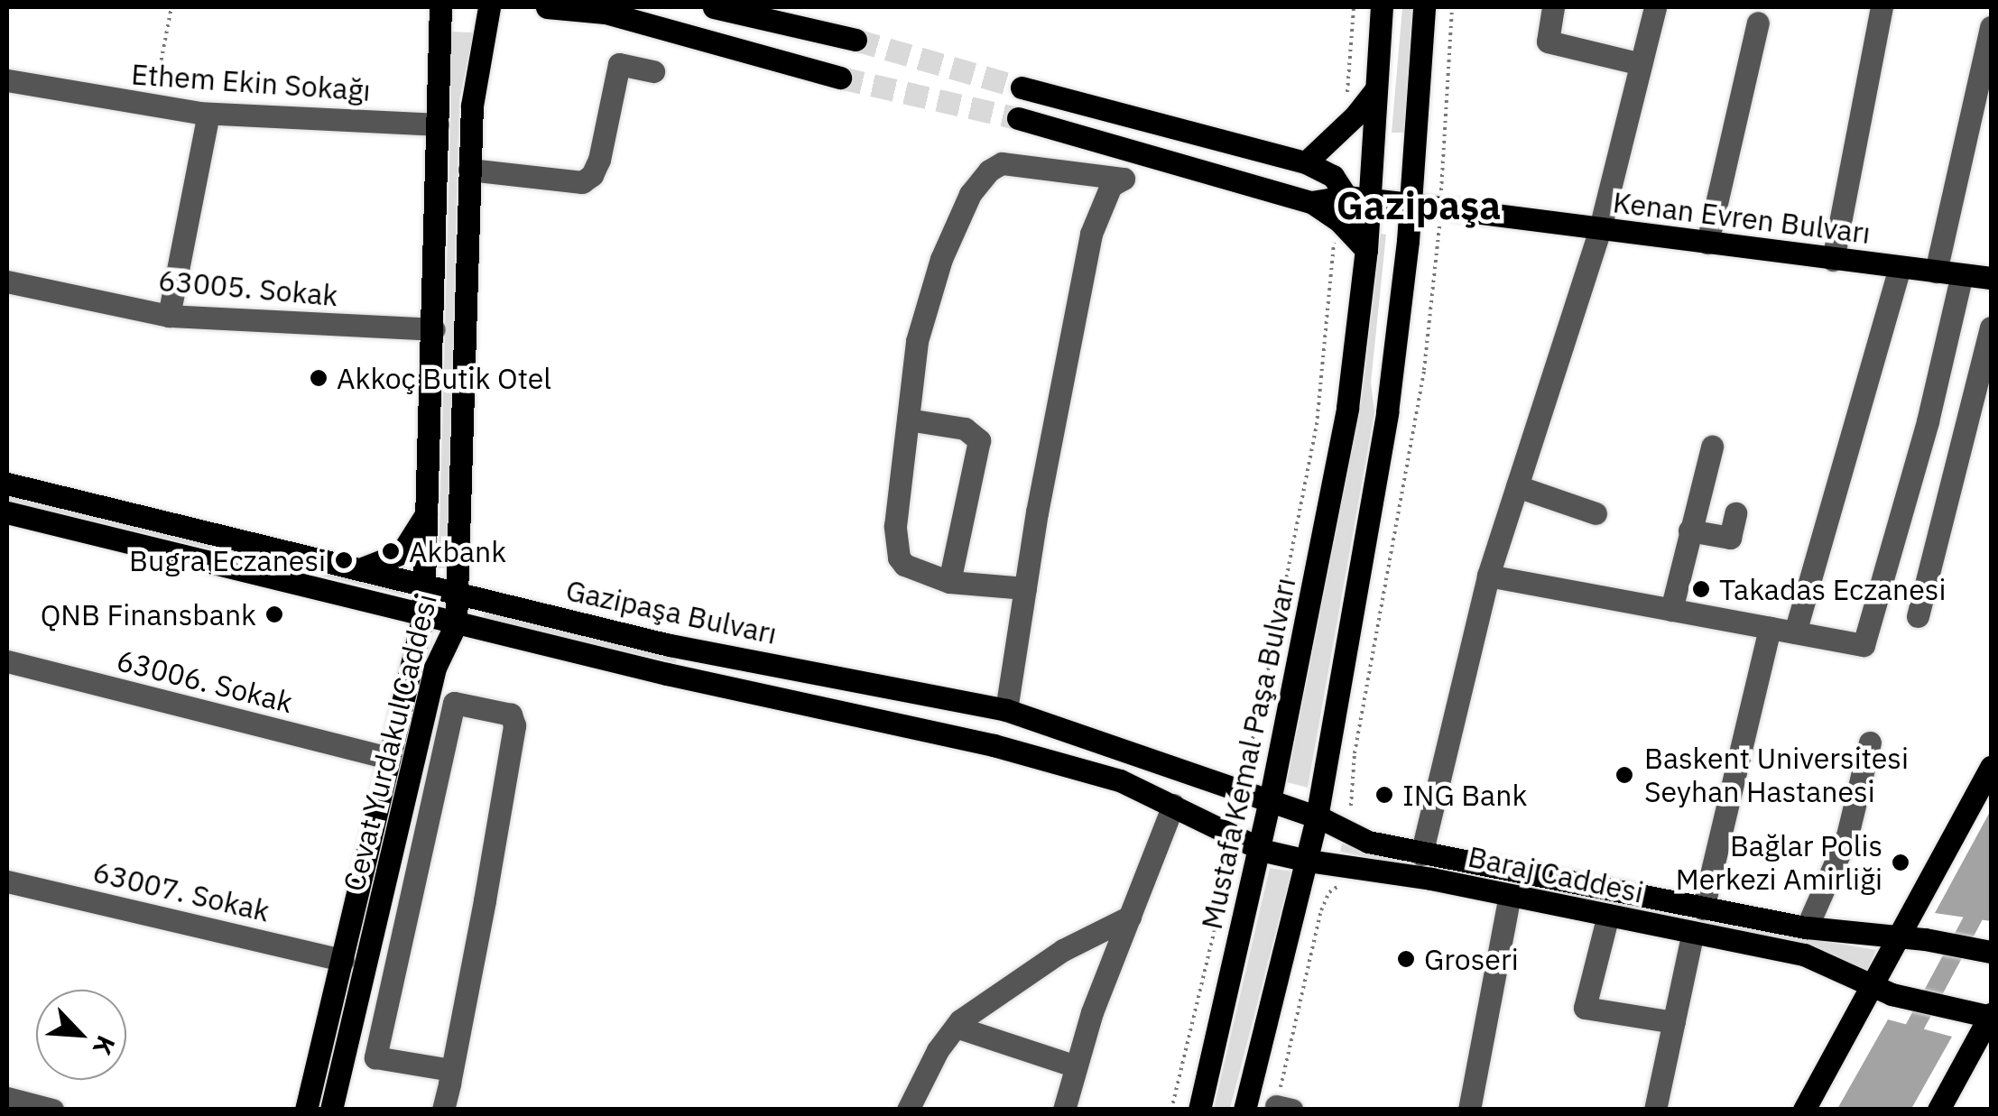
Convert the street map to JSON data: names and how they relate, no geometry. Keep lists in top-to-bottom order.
{
  "streets": {
    "main road": [
      "Kenan Evren Bulvarı",
      "Gazipaşa Bulvarı",
      "Cevat Yurdakul Caddesi",
      "Mustafa Kemal Paşa Bulvarı",
      "Baraj Caddesi"
    ],
    "street": [
      "Ethem Ekin Sokağı",
      "63005. Sokak",
      "63006. Sokak",
      "63007. Sokak"
    ]
  },
  "crossings": [
    ["Ethem Ekin Sokağı", "Cevat Yurdakul Caddesi"],
    ["Kenan Evren Bulvarı", "Mustafa Kemal Paşa Bulvarı"],
    ["63005. Sokak", "Cevat Yurdakul Caddesi"],
    ["Gazipaşa Bulvarı", "Cevat Yurdakul Caddesi"],
    ["Gazipaşa Bulvarı", "Mustafa Kemal Paşa Bulvarı"],
    ["Gazipaşa Bulvarı", "Baraj Caddesi"],
    ["63006. Sokak", "Cevat Yurdakul Caddesi"],
    ["Cevat Yurdakul Caddesi", "63007. Sokak"],
    ["Mustafa Kemal Paşa Bulvarı", "Baraj Caddesi"]
  ],
  "districts": ["Gazipaşa"],
  "places": [
    "Akkoç Butik Otel",
    "Akbank",
    "Bugra Eczanesi",
    "Takadas Eczanesi",
    "QNB Finansbank",
    "Baskent Universitesi Seyhan Hastanesi",
    "ING Bank",
    "Bağlar Polis Merkezi Amirliği",
    "Groseri"
  ],
  "north": "bottom right"
}
